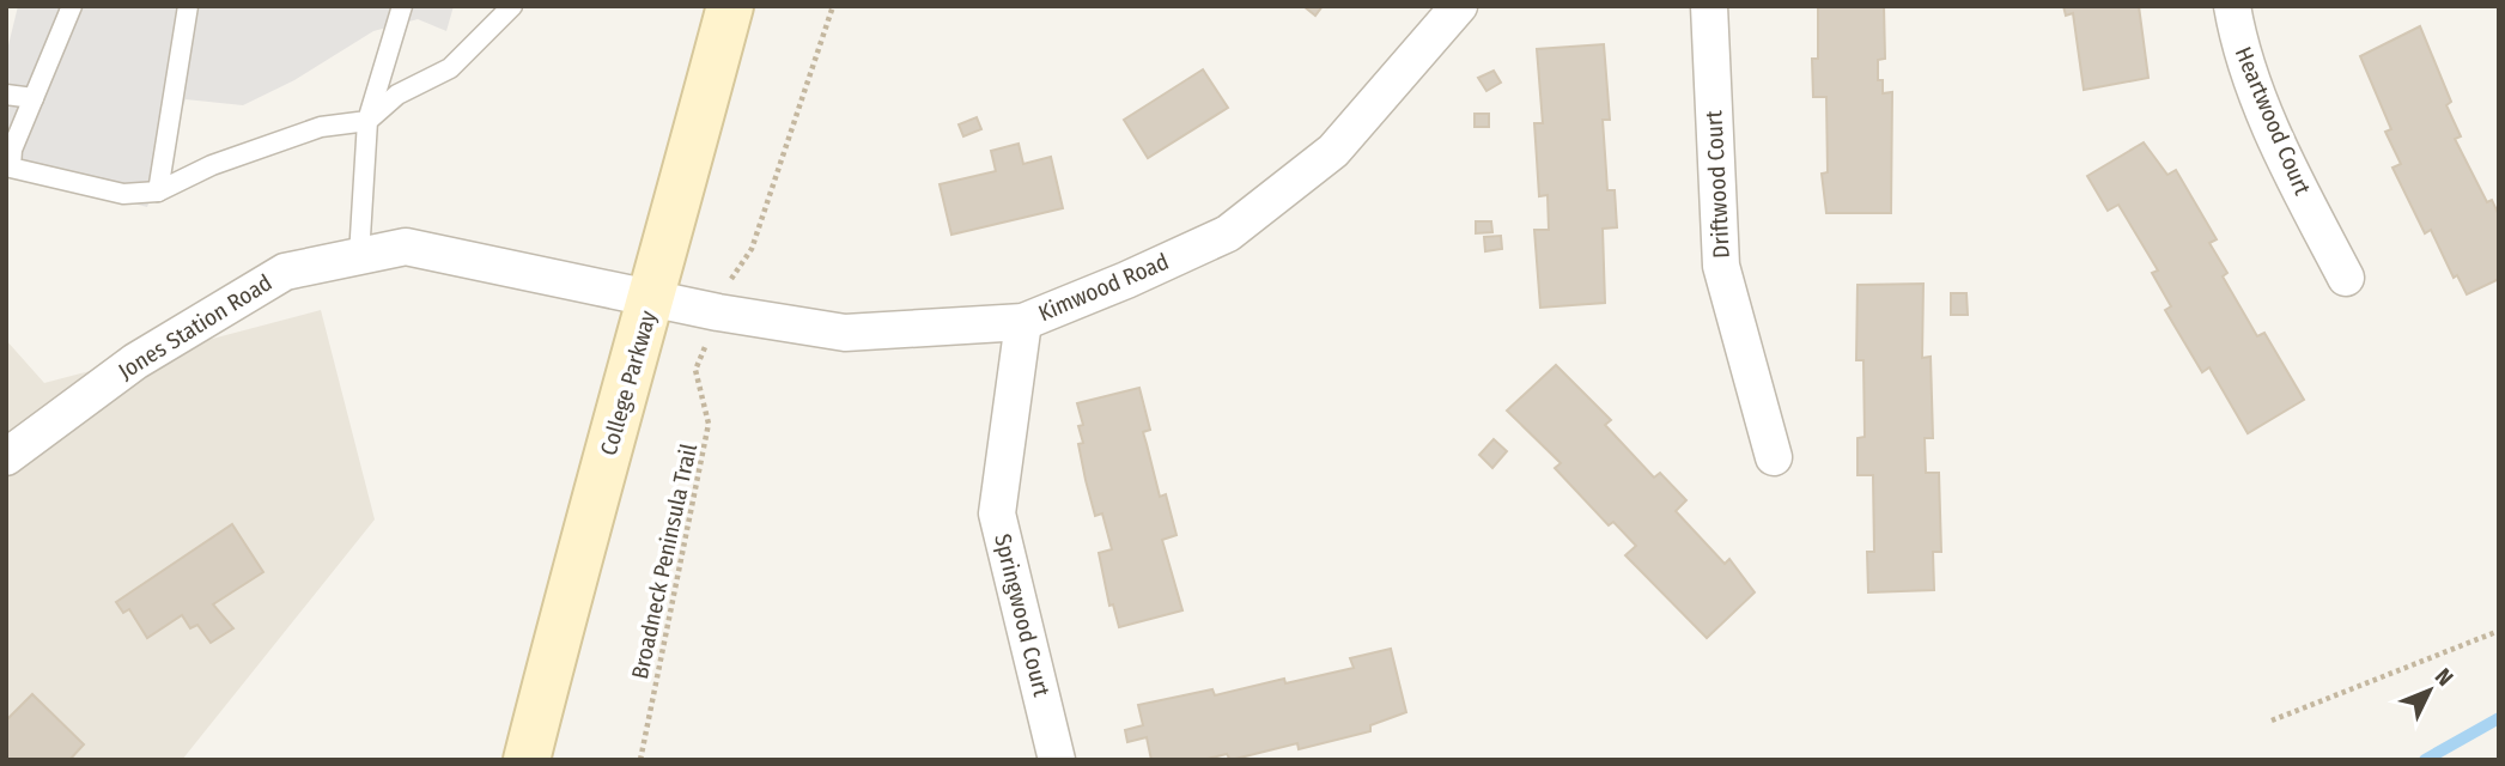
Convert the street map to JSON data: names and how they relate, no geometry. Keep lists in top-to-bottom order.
{
  "streets": {
    "main road": ["College Parkway"],
    "street": [
      "Heartwood Court",
      "Driftwood Court",
      "Kimwood Road",
      "Jones Station Road",
      "Springwood Court"
    ],
    "path": ["Broadneck Peninsula Trail"]
  },
  "crossings": [
    ["Kimwood Road", "Jones Station Road"],
    ["Kimwood Road", "College Parkway"],
    ["Kimwood Road", "Springwood Court"],
    ["Jones Station Road", "College Parkway"]
  ],
  "north": "top right"
}
